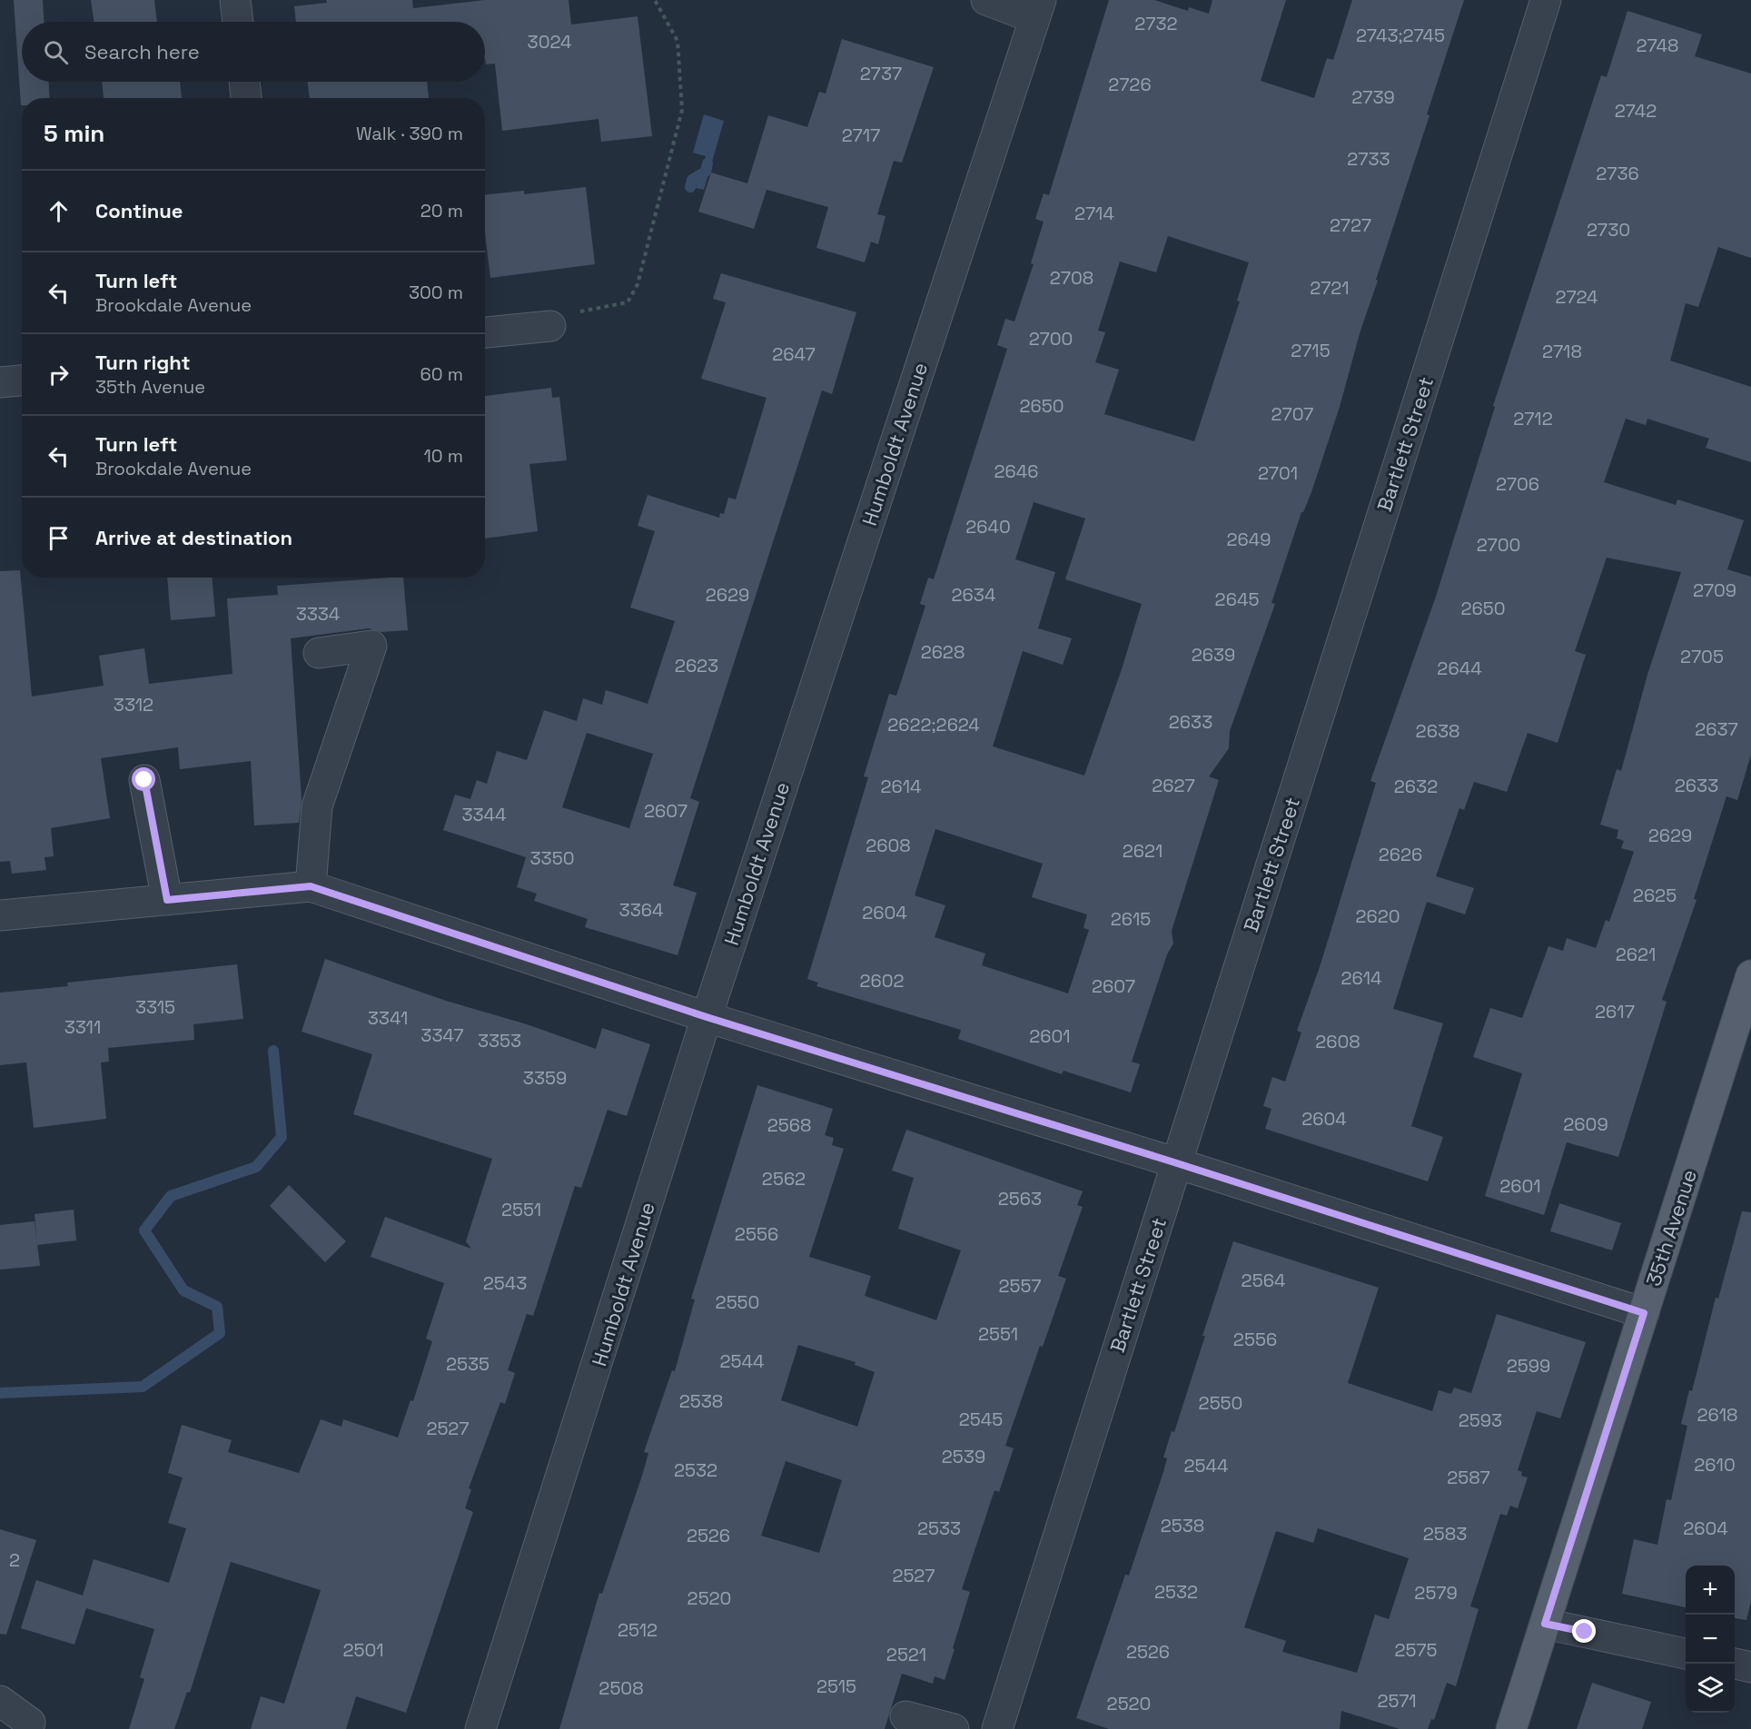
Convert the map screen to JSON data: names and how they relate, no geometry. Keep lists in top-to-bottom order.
{
  "streets": {
    "main road": ["35th Avenue"],
    "street": ["Humboldt Avenue", "Bartlett Street"]
  },
  "house_numbers": [
    "2732",
    "2743;2745",
    "3024",
    "2748",
    "2737",
    "2726",
    "2739",
    "2742",
    "2717",
    "2733",
    "2736",
    "2714",
    "2727",
    "2730",
    "2708",
    "2721",
    "2724",
    "2700",
    "2715",
    "2718",
    "2647",
    "2650",
    "2707",
    "2712",
    "2646",
    "2701",
    "2706",
    "2640",
    "2649",
    "2700",
    "2709",
    "2629",
    "2634",
    "2645",
    "2650",
    "3334",
    "2628",
    "2639",
    "2705",
    "2623",
    "2644",
    "3312",
    "2633",
    "2622;2624",
    "2637",
    "2638",
    "2627",
    "2633",
    "2614",
    "2632",
    "2607",
    "3344",
    "2629",
    "2608",
    "2621",
    "2626",
    "3350",
    "2625",
    "3364",
    "2604",
    "2620",
    "2615",
    "2621",
    "2614",
    "2602",
    "2607",
    "3315",
    "2617",
    "3341",
    "3311",
    "3347",
    "2601",
    "3353",
    "2608",
    "3359",
    "2604",
    "2609",
    "2568",
    "2562",
    "2601",
    "2563",
    "2551",
    "2556",
    "2564",
    "2543",
    "2557",
    "2550",
    "2551",
    "2556",
    "2544",
    "2535",
    "2599",
    "2538",
    "2550",
    "2618",
    "2545",
    "2593",
    "2527",
    "2539",
    "2610",
    "2544",
    "2532",
    "2587",
    "2538",
    "2533",
    "2604",
    "2583",
    "2526",
    "2",
    "2527",
    "2532",
    "2579",
    "2520",
    "2512",
    "2501",
    "2575",
    "2526",
    "2521",
    "2515",
    "2508",
    "2571",
    "2520"
  ],
  "page": {
    "search": "Search here",
    "heading": ["5 min", "Walk · 390 m"],
    "list": [
      ["Continue", "20 m"],
      ["Turn left", "Brookdale Avenue", "300 m"],
      ["Turn right", "35th Avenue", "60 m"],
      ["Turn left", "Brookdale Avenue", "10 m"],
      "Arrive at destination"
    ],
    "map_buttons": ["+", "−"]
  }
}
